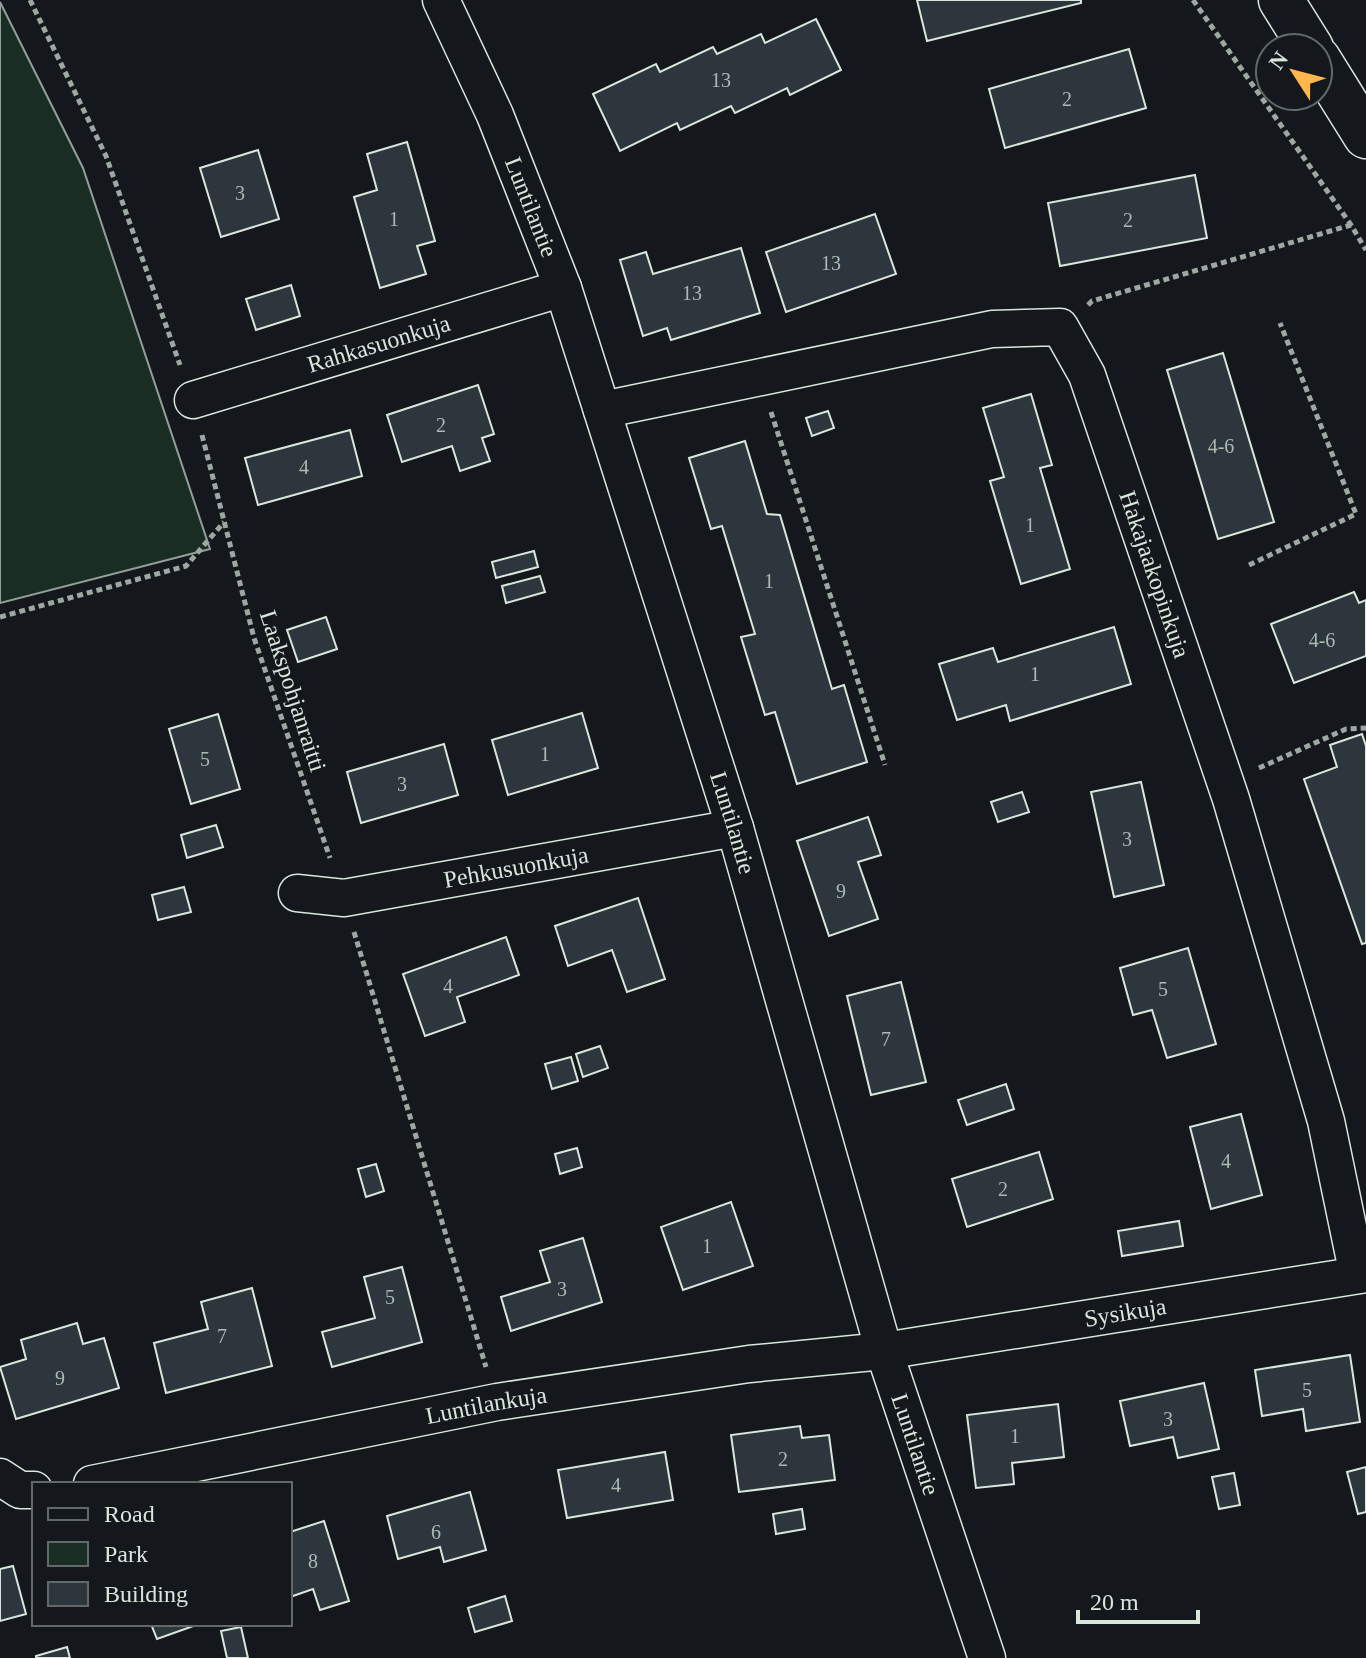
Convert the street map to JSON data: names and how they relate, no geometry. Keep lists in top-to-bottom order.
{
  "streets": {
    "street": [
      "Luntilantie",
      "Rahkasuonkuja",
      "Hakajaakopinkuja",
      "Pehkusuonkuja",
      "Sysikuja",
      "Luntilankuja"
    ],
    "path": ["Laakspohjanraitti"]
  },
  "crossings": [
    ["Luntilantie", "Rahkasuonkuja"],
    ["Luntilantie", "Pehkusuonkuja"],
    ["Luntilantie", "Sysikuja"],
    ["Luntilantie", "Luntilankuja"],
    ["Rahkasuonkuja", "Laakspohjanraitti"],
    ["Hakajaakopinkuja", "Sysikuja"],
    ["Laakspohjanraitti", "Pehkusuonkuja"],
    ["Laakspohjanraitti", "Luntilankuja"],
    ["Sysikuja", "Luntilankuja"]
  ],
  "house_numbers": [
    "13",
    "2",
    "3",
    "1",
    "2",
    "13",
    "13",
    "2",
    "4-6",
    "4",
    "1",
    "1",
    "4-6",
    "1",
    "1",
    "5",
    "3",
    "3",
    "9",
    "4",
    "5",
    "7",
    "4",
    "2",
    "1",
    "3",
    "5",
    "7",
    "9",
    "5",
    "3",
    "1",
    "2",
    "4",
    "6",
    "8"
  ],
  "legend": ["Road", "Park", "Building"],
  "scale_bar": "20 m",
  "north": "top left"
}
